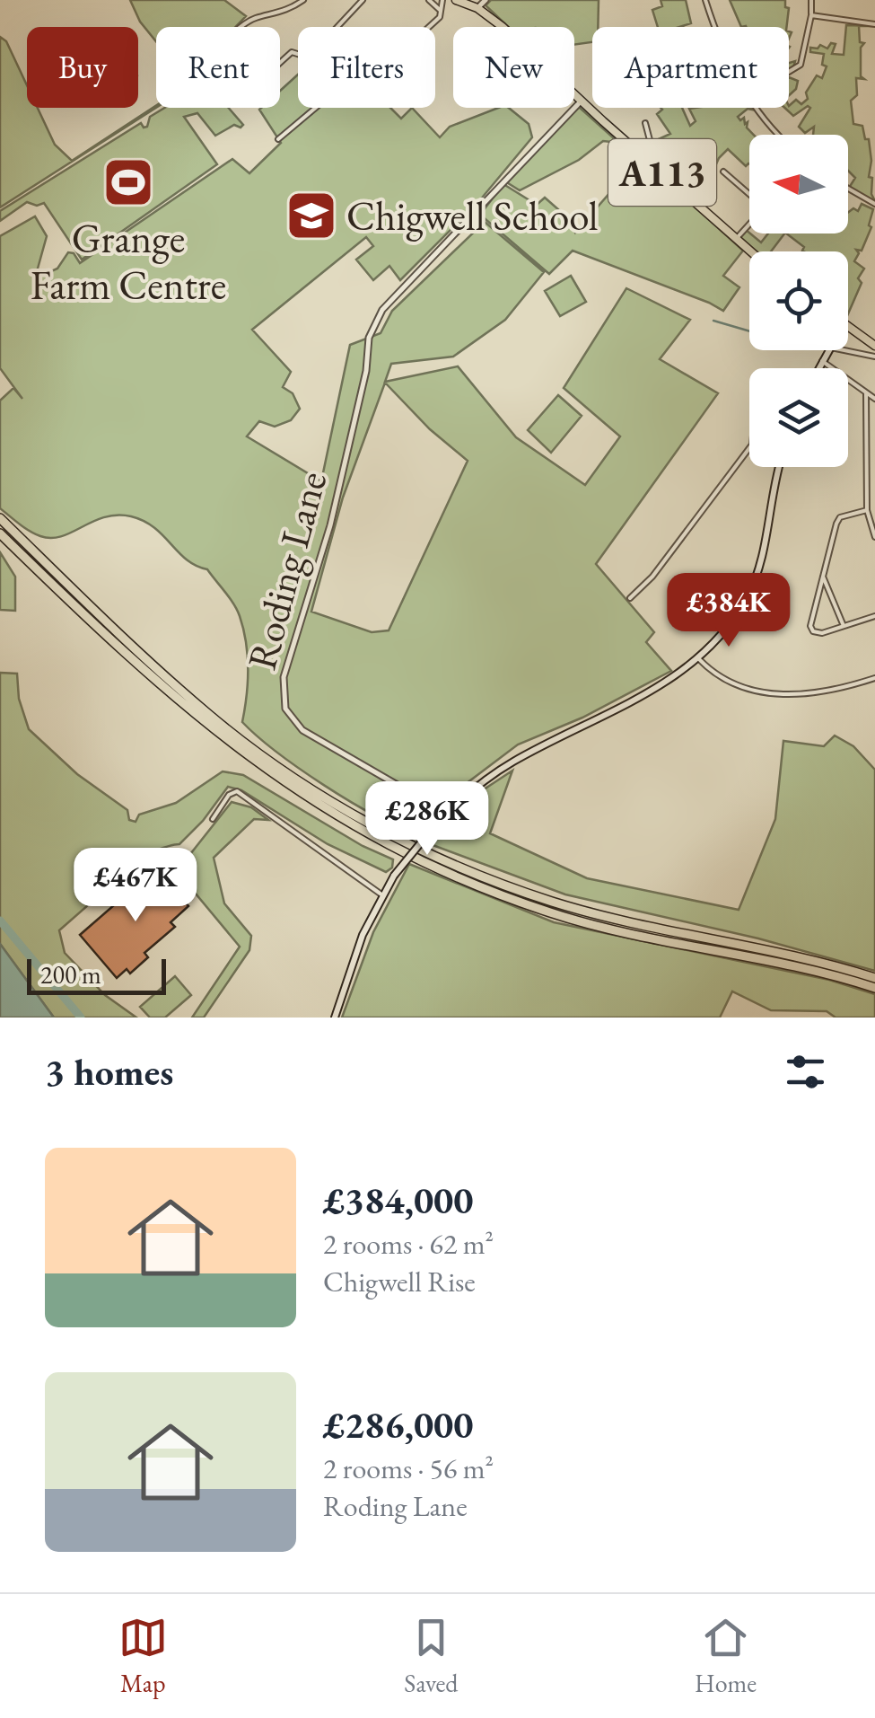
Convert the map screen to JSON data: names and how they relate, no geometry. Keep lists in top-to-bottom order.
{
  "streets": {
    "main road": ["A113"],
    "street": ["Roding Lane"]
  },
  "crossings": [
    ["A113", "Roding Lane"]
  ],
  "places": {
    "sports": ["Grange Farm Centre"],
    "school or university": ["Chigwell School"]
  },
  "scale_bar": "200 m",
  "north": "left",
  "page": {
    "chip": [
      "Buy",
      "Rent",
      "Filters",
      "New",
      "Apartment"
    ],
    "price": ["£384K", "£286K", "£467K"],
    "scale": "200 m",
    "heading": "3 homes",
    "list": [
      {
        "name": "£384,000",
        "note": "2 rooms · 62 m² · Chigwell Rise"
      },
      {
        "name": "£286,000",
        "note": "2 rooms · 56 m² · Roding Lane"
      }
    ],
    "tabs": ["Map", "Saved", "Home"]
  }
}
